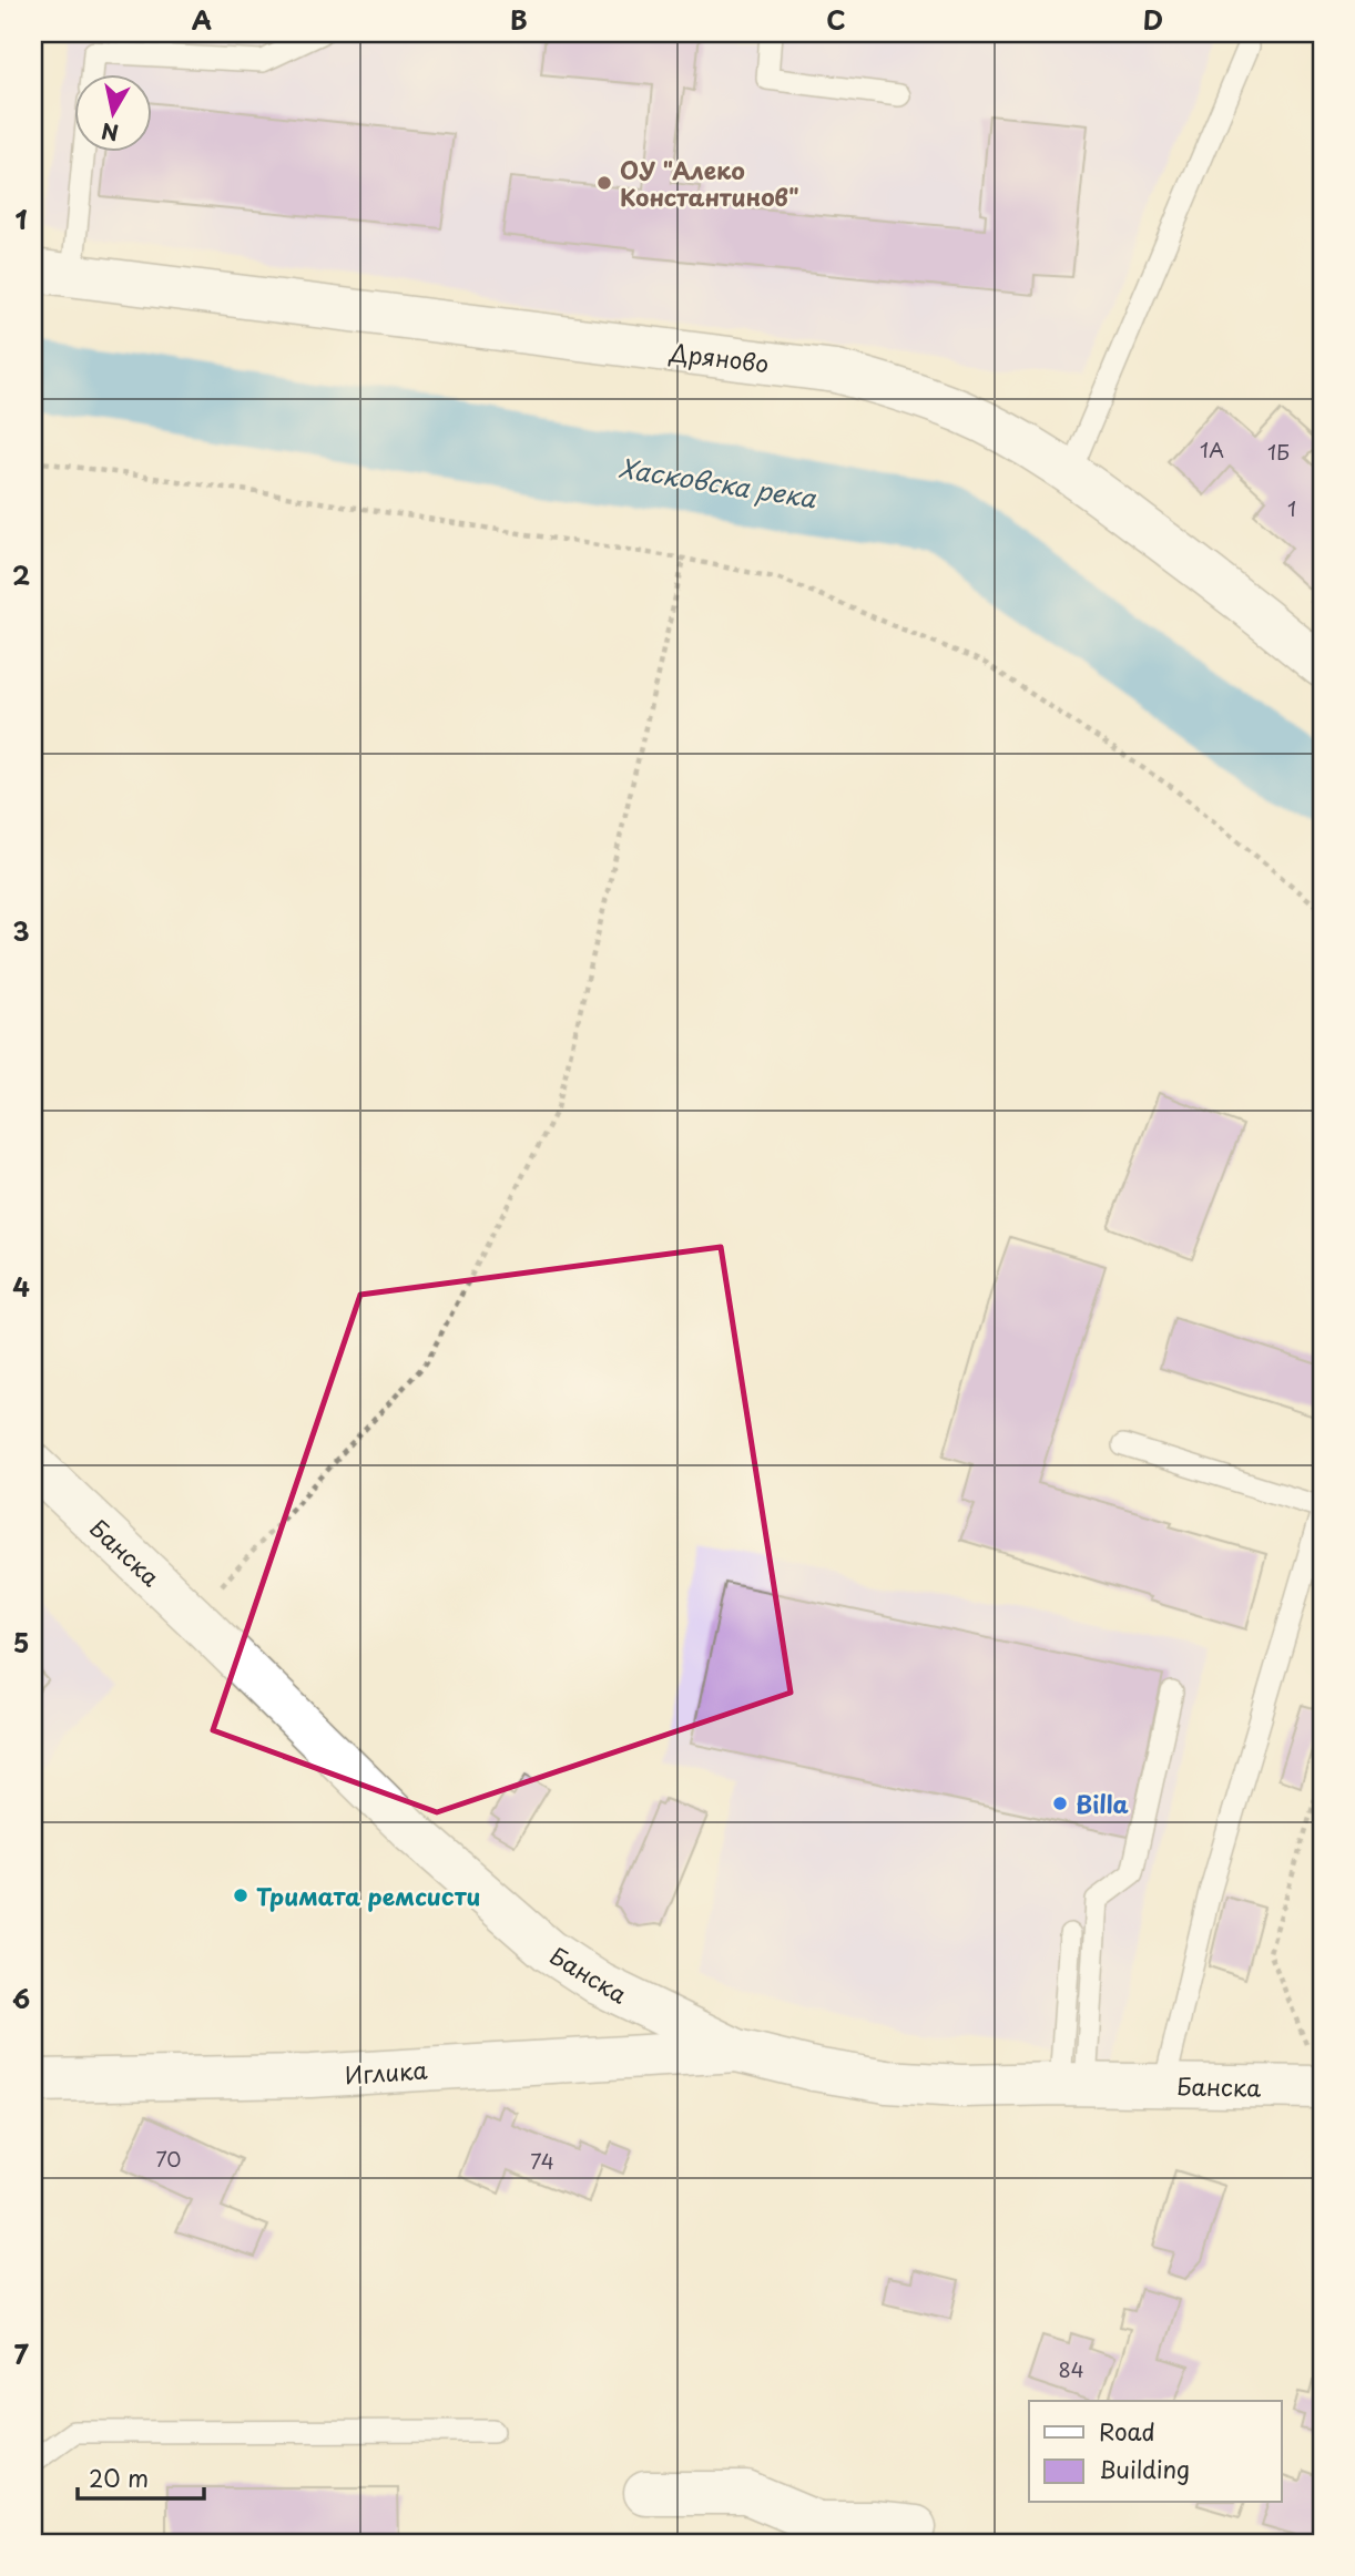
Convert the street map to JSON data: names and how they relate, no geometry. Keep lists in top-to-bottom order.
{
  "streets": {
    "street": ["Дряново", "Банска", "Иглика"]
  },
  "crossings": [
    ["Банска", "Иглика"]
  ],
  "water": ["Хасковска река"],
  "places": ["ОУ \"Алеко Константинов\"", "Billa", "Тримата ремсисти"],
  "house_numbers": [
    "1А",
    "1Б",
    "1",
    "70",
    "74",
    "84"
  ],
  "legend": ["Road", "Building"],
  "scale_bar": "20 m",
  "north": "bottom",
  "grid": {
    "columns": [
      "A",
      "B",
      "C",
      "D"
    ],
    "rows": [
      "1",
      "2",
      "3",
      "4",
      "5",
      "6",
      "7"
    ]
  }
}
